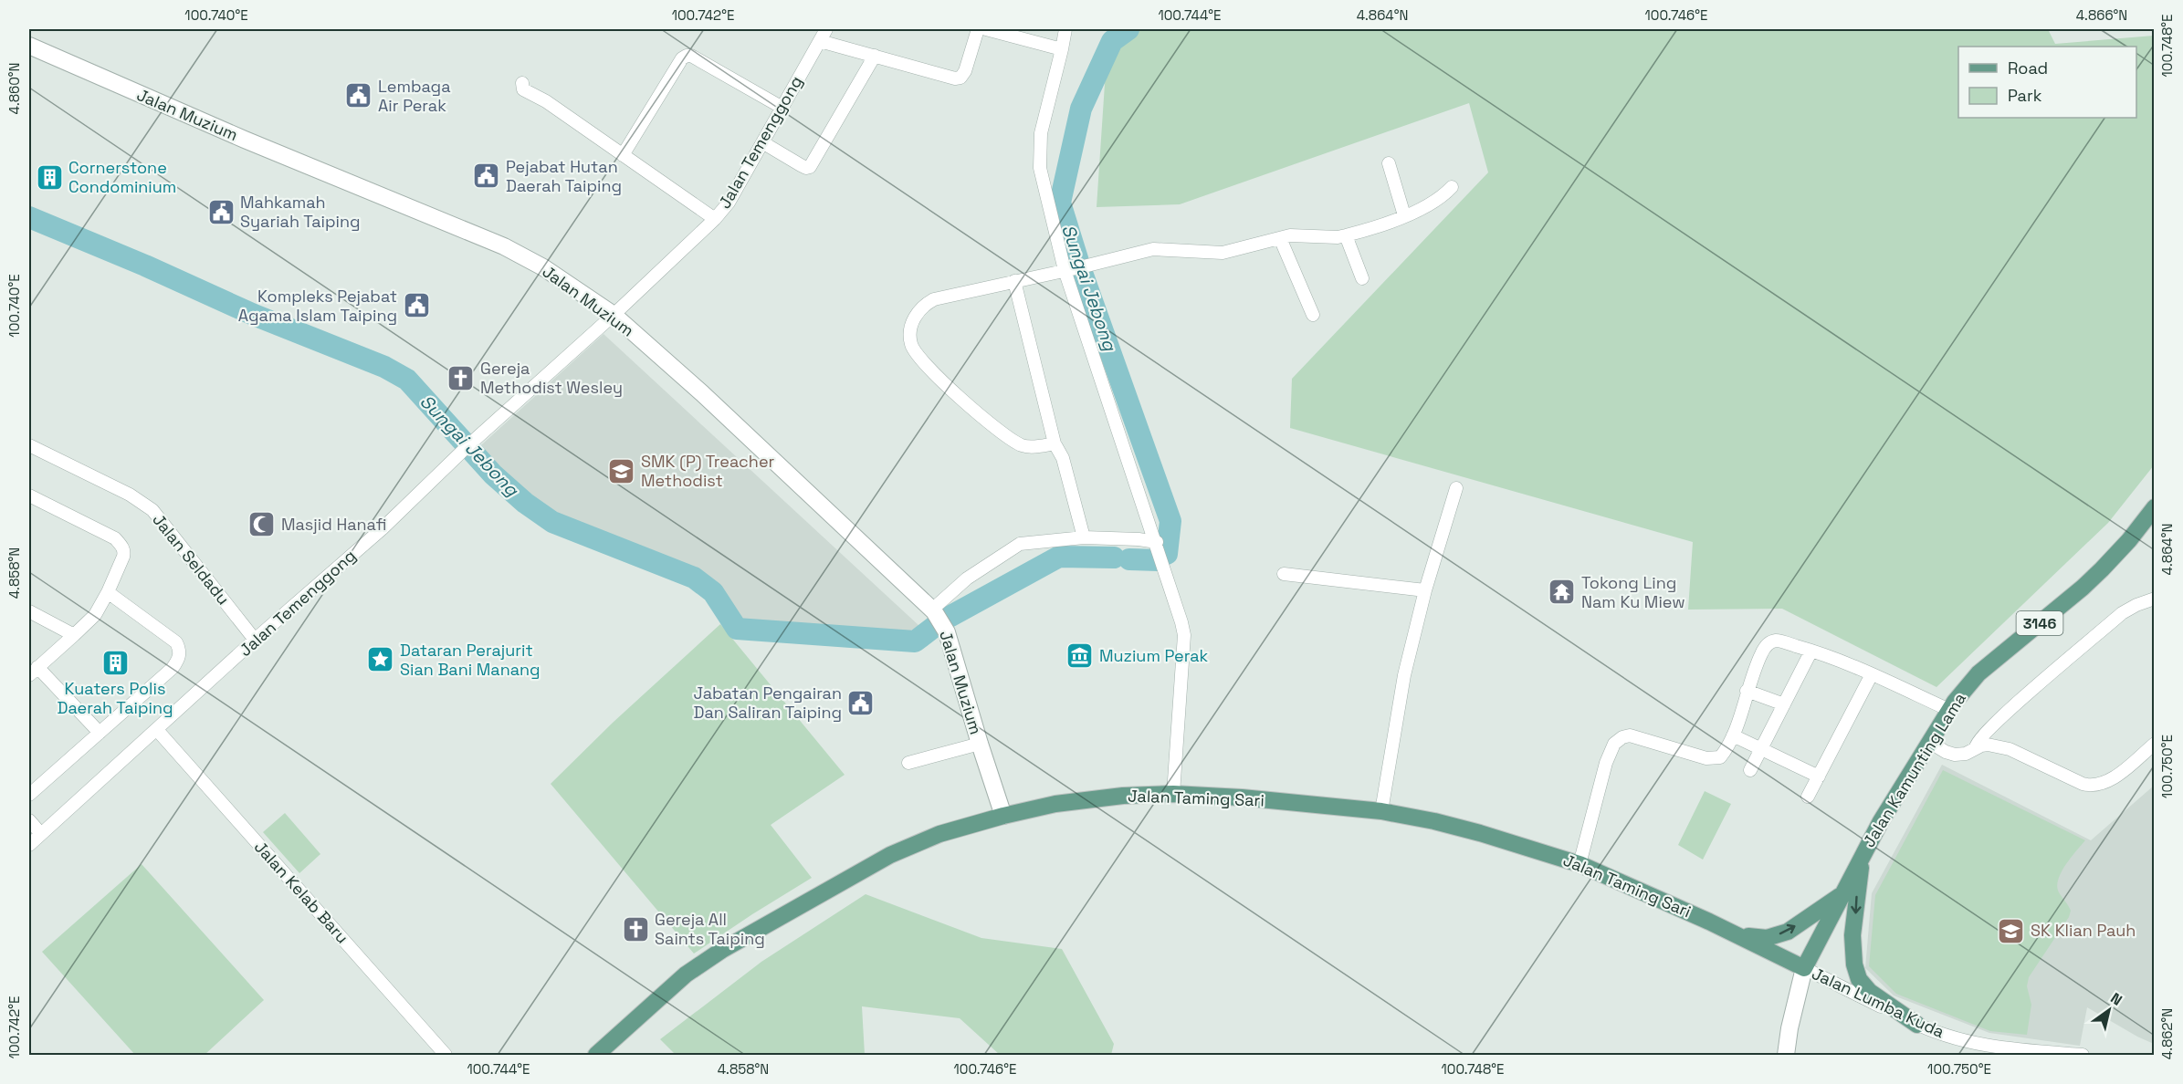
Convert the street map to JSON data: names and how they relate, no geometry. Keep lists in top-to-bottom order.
{
  "streets": {
    "main road": ["3146", "Jalan Kamunting Lama", "Jalan Taming Sari"],
    "street": [
      "Jalan Muzium",
      "Jalan Temenggong",
      "Jalan Seldadu",
      "Jalan Kelab Baru",
      "Jalan Lumba Kuda"
    ]
  },
  "crossings": [
    ["Jalan Muzium", "Jalan Temenggong"],
    ["Jalan Muzium", "Jalan Taming Sari"],
    ["Jalan Temenggong", "Jalan Seldadu"],
    ["Jalan Temenggong", "Jalan Kelab Baru"],
    ["Jalan Kamunting Lama", "Jalan Taming Sari"],
    ["Jalan Kamunting Lama", "Jalan Lumba Kuda"],
    ["Jalan Taming Sari", "Jalan Lumba Kuda"]
  ],
  "water": ["Sungai Jebong"],
  "places": {
    "public building": [
      "Lembaga Air Perak",
      "Pejabat Hutan Daerah Taiping",
      "Mahkamah Syariah Taiping",
      "Kompleks Pejabat Agama Islam Taiping",
      "Jabatan Pengairan Dan Saliran Taiping"
    ],
    "building": ["Cornerstone Condominium", "Kuaters Polis Daerah Taiping"],
    "church": ["Gereja Methodist Wesley", "Gereja All Saints Taiping"],
    "school or university": ["SMK (P) Treacher Methodist", "SK Klian Pauh"],
    "mosque": ["Masjid Hanafi"],
    "temple": ["Tokong Ling Nam Ku Miew"],
    "museum": ["Muzium Perak"],
    "place": ["Dataran Perajurit Sian Bani Manang"]
  },
  "legend": ["Road", "Park"],
  "north": "top right",
  "coordinates": [
    "100.740°E",
    "100.742°E",
    "100.744°E",
    "4.864°N",
    "100.746°E",
    "4.866°N",
    "100.748°E",
    "4.860°N",
    "4.858°N",
    "100.750°E",
    "4.862°N"
  ]
}
